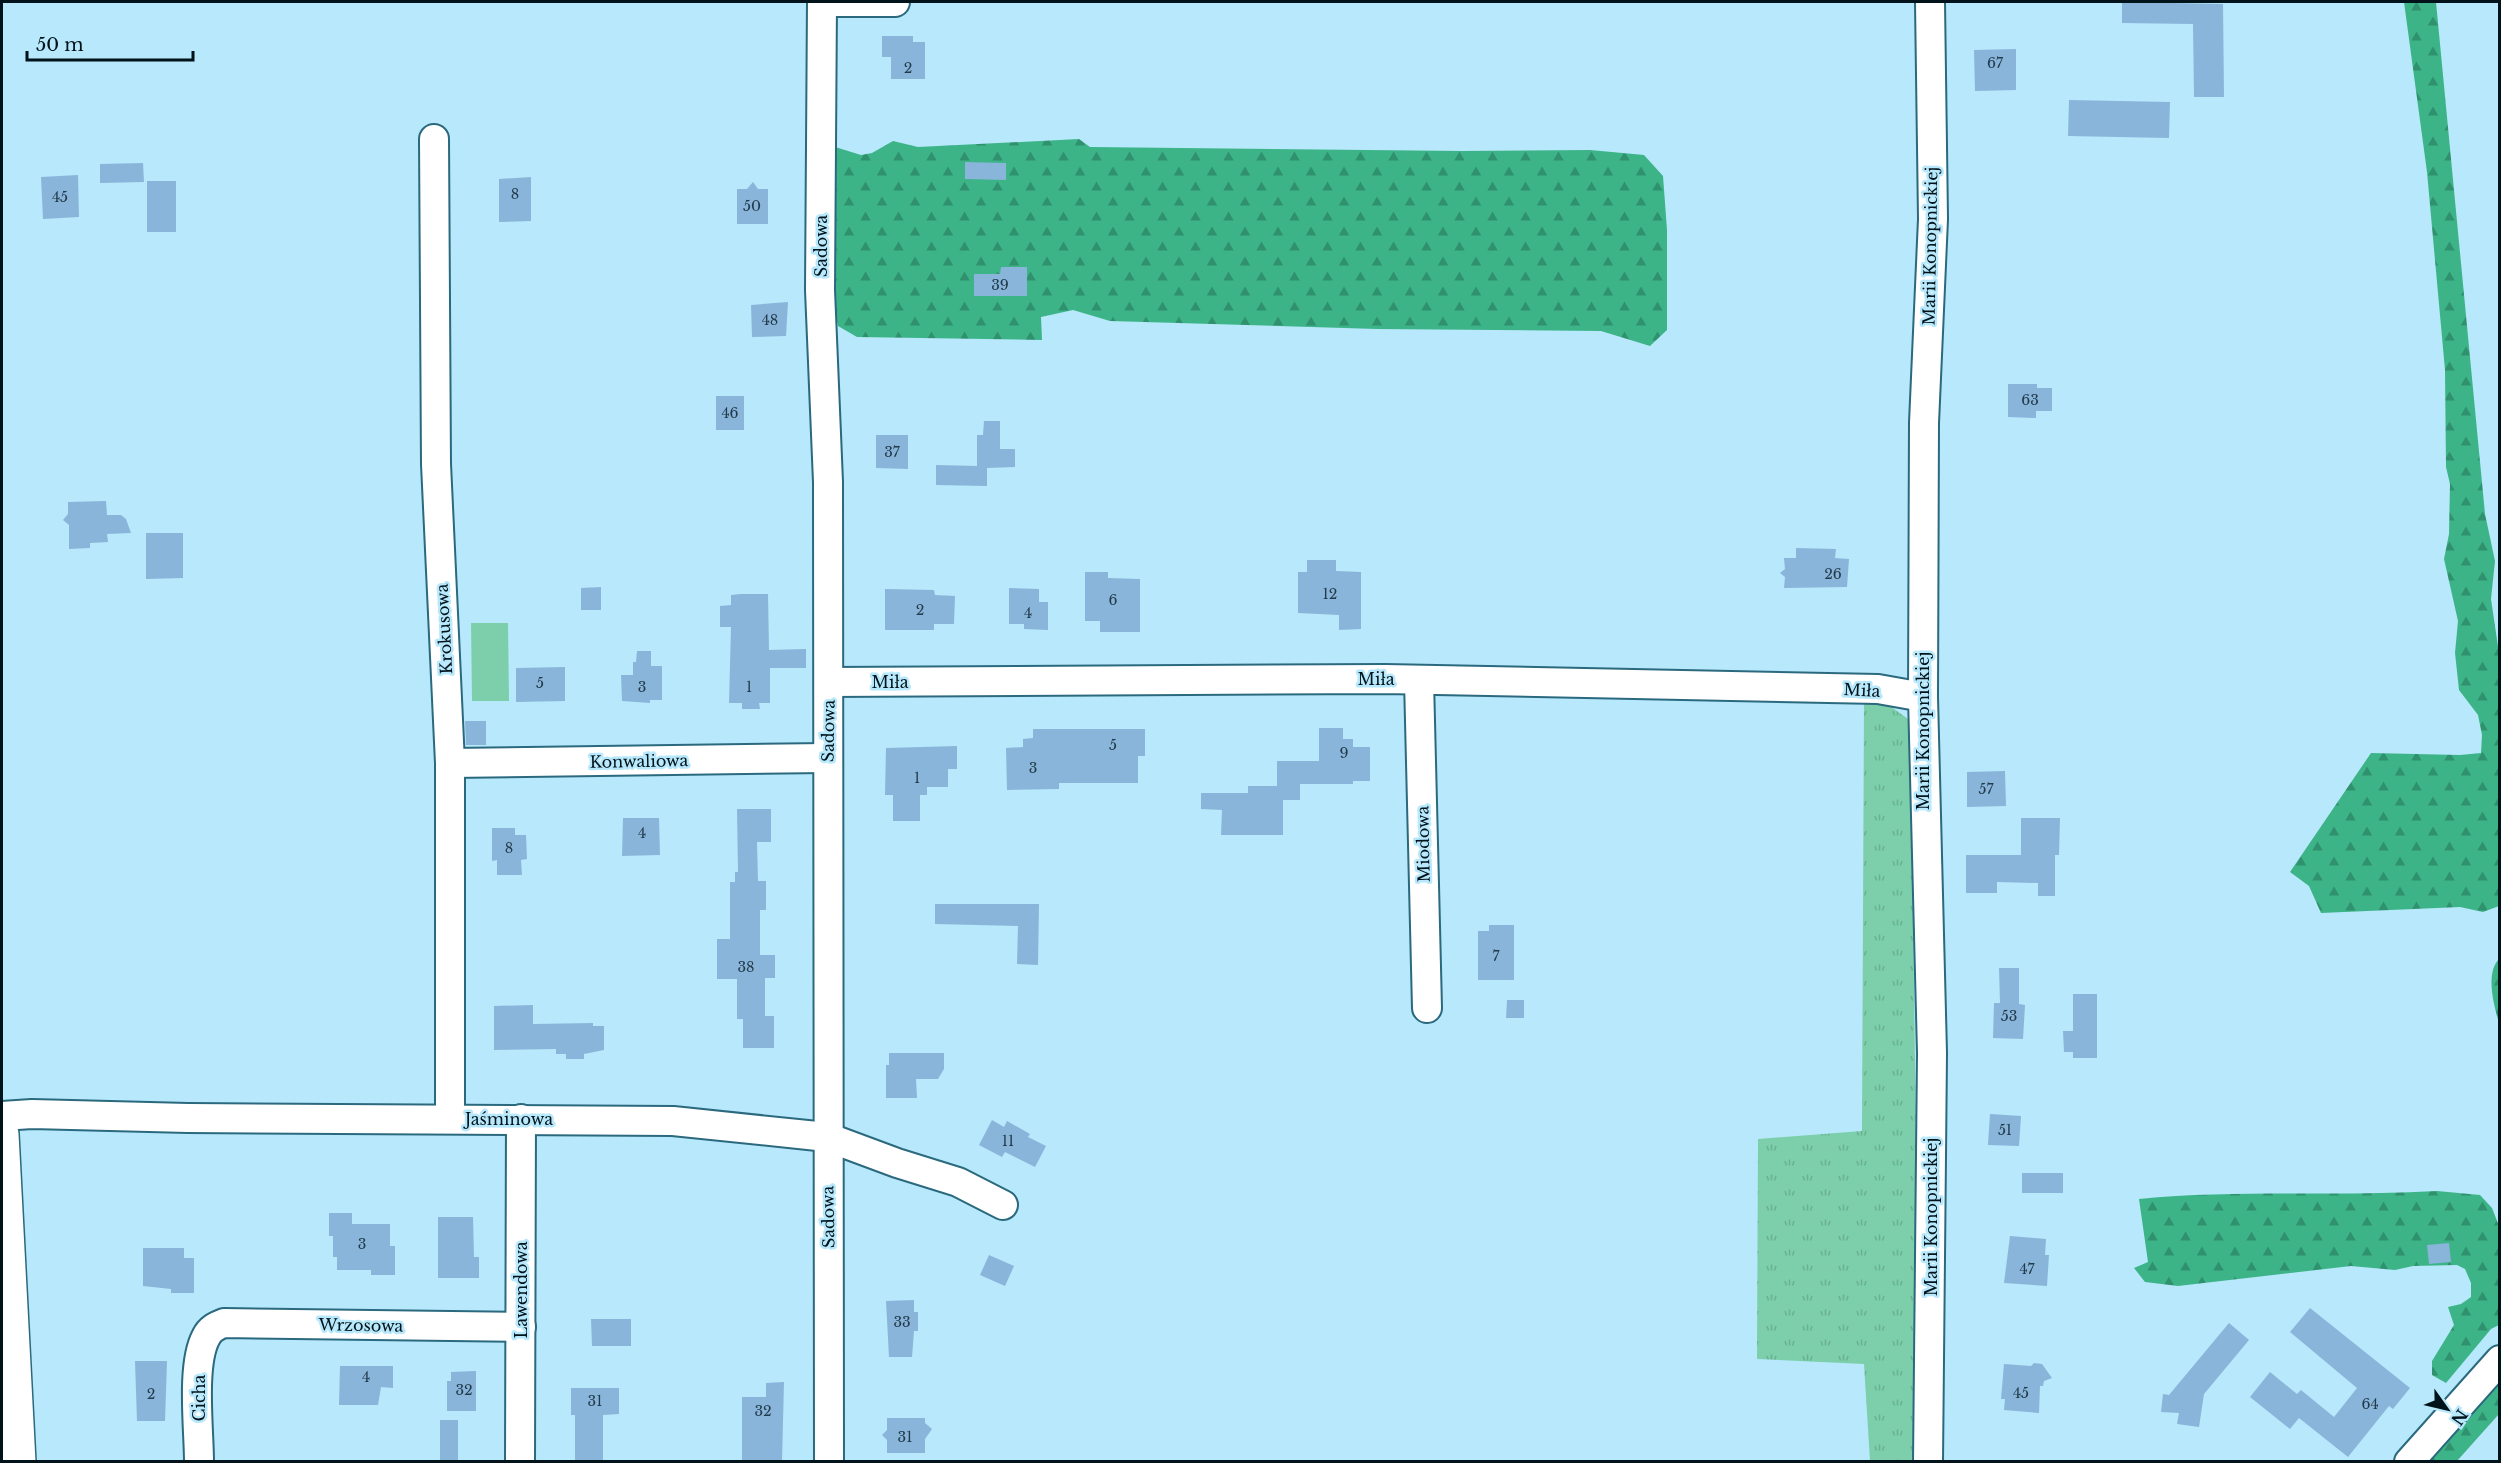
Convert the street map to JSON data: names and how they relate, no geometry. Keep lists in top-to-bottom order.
{
  "streets": {
    "street": [
      "Sadowa",
      "Marii Konopnickiej",
      "Krokusowa",
      "Miła",
      "Konwaliowa",
      "Miodowa",
      "Jaśminowa",
      "Lawendowa",
      "Wrzosowa",
      "Cicha"
    ]
  },
  "crossings": [
    ["Sadowa", "Miła"],
    ["Sadowa", "Konwaliowa"],
    ["Sadowa", "Jaśminowa"],
    ["Marii Konopnickiej", "Miła"],
    ["Krokusowa", "Konwaliowa"],
    ["Krokusowa", "Jaśminowa"],
    ["Miła", "Miodowa"],
    ["Jaśminowa", "Lawendowa"],
    ["Lawendowa", "Wrzosowa"],
    ["Wrzosowa", "Cicha"]
  ],
  "house_numbers": [
    "67",
    "2",
    "8",
    "45",
    "50",
    "39",
    "48",
    "63",
    "46",
    "37",
    "26",
    "12",
    "6",
    "2",
    "4",
    "5",
    "3",
    "1",
    "5",
    "9",
    "3",
    "1",
    "57",
    "4",
    "8",
    "7",
    "38",
    "53",
    "51",
    "11",
    "3",
    "47",
    "33",
    "4",
    "32",
    "45",
    "2",
    "31",
    "64",
    "32",
    "31"
  ],
  "scale_bar": "50 m",
  "north": "bottom right"
}
